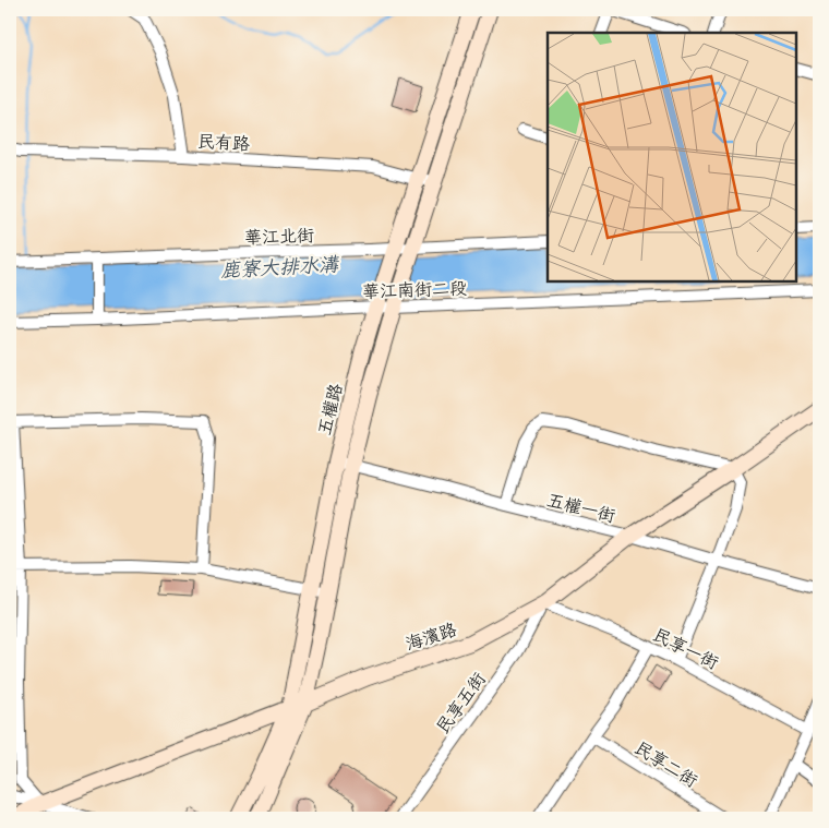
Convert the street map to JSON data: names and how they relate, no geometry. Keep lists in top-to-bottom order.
{
  "streets": {
    "street": [
      "民有路",
      "華江北街",
      "華江南街二段",
      "五權路",
      "五權一街",
      "海濱路",
      "民享一街",
      "民享五街",
      "民享二街"
    ]
  },
  "crossings": [
    ["民有路", "五權路"],
    ["華江北街", "五權路"],
    ["華江南街二段", "五權路"],
    ["五權路", "五權一街"],
    ["五權路", "海濱路"],
    ["五權一街", "海濱路"],
    ["海濱路", "民享一街"],
    ["海濱路", "民享五街"],
    ["民享一街", "民享五街"]
  ],
  "water": ["鹿寮大排水溝"]
}
